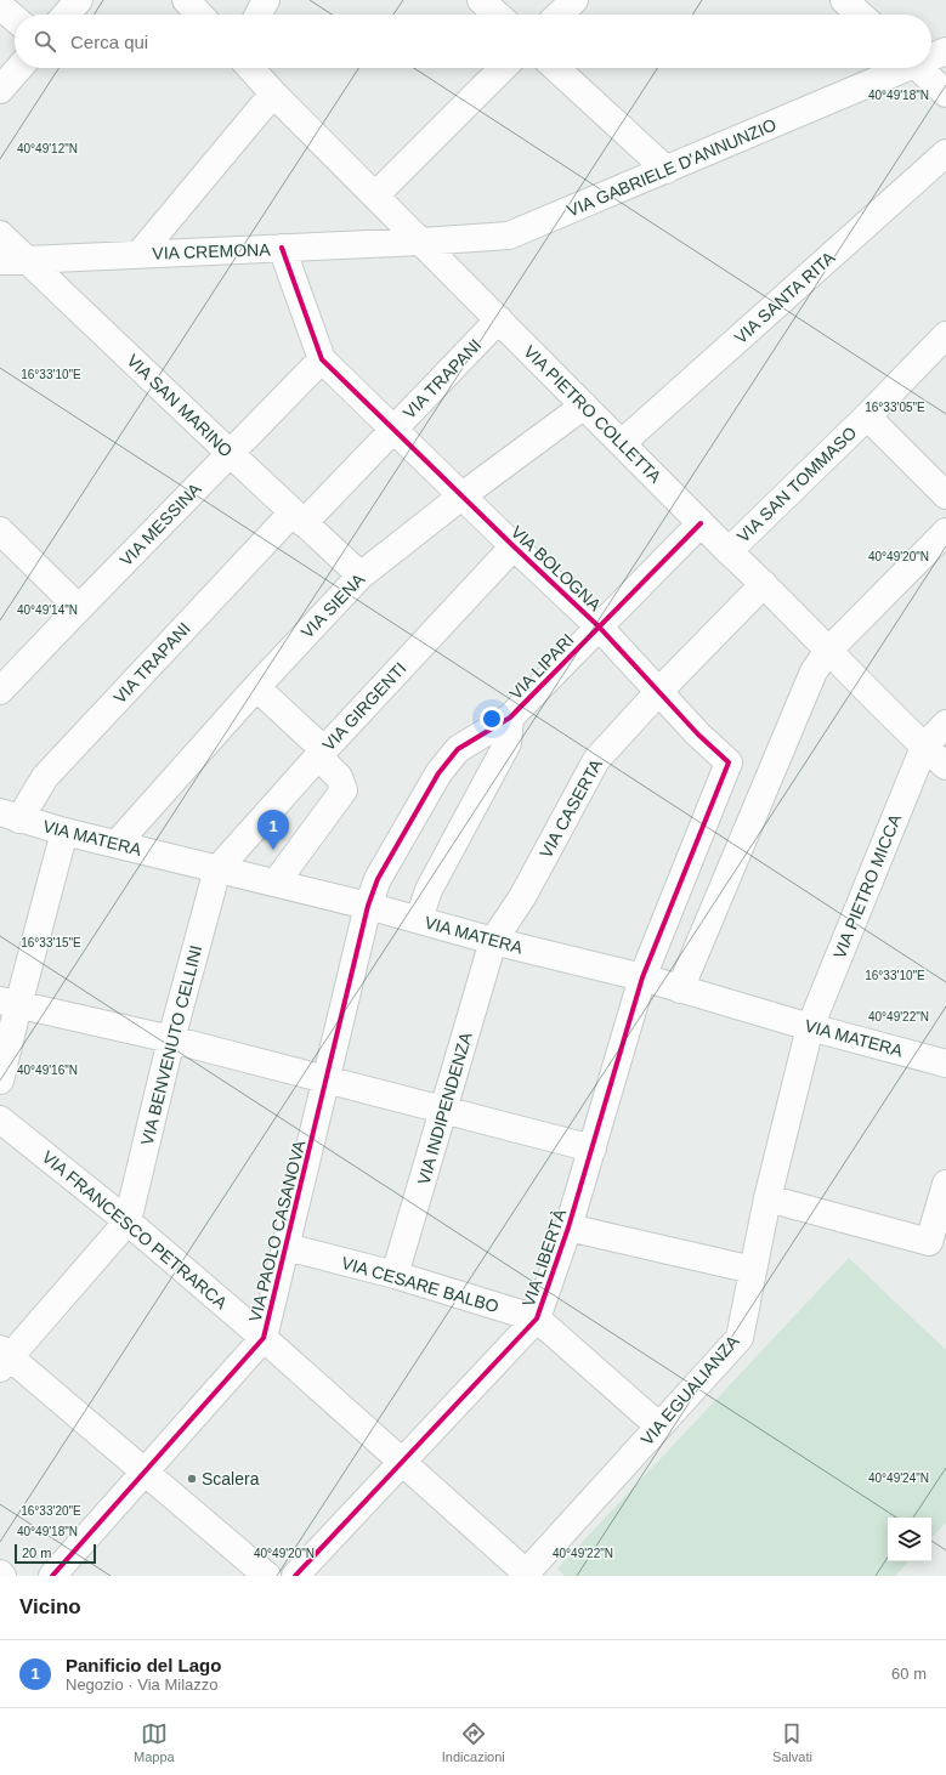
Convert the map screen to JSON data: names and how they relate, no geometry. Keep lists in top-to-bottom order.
{
  "streets": {
    "street": [
      "VIA GABRIELE D'ANNUNZIO",
      "VIA CREMONA",
      "VIA SANTA RITA",
      "VIA TRAPANI",
      "VIA SAN MARINO",
      "VIA PIETRO COLLETTA",
      "VIA SAN TOMMASO",
      "VIA MESSINA",
      "VIA BOLOGNA",
      "VIA SIENA",
      "VIA LIPARI",
      "VIA GIRGENTI",
      "VIA CASERTA",
      "VIA MATERA",
      "VIA PIETRO MICCA",
      "VIA BENVENUTO CELLINI",
      "VIA INDIPENDENZA",
      "VIA FRANCESCO PETRARCA",
      "VIA PAOLO CASANOVA",
      "VIA LIBERTÀ",
      "VIA CESARE BALBO",
      "VIA EGUALIANZA"
    ]
  },
  "crossings": [
    ["VIA GABRIELE D'ANNUNZIO", "VIA CREMONA"],
    ["VIA GABRIELE D'ANNUNZIO", "VIA PIETRO COLLETTA"],
    ["VIA CREMONA", "VIA SAN MARINO"],
    ["VIA CREMONA", "VIA PIETRO COLLETTA"],
    ["VIA CREMONA", "VIA BOLOGNA"],
    ["VIA SANTA RITA", "VIA PIETRO COLLETTA"],
    ["VIA TRAPANI", "VIA SAN MARINO"],
    ["VIA TRAPANI", "VIA PIETRO COLLETTA"],
    ["VIA TRAPANI", "VIA BOLOGNA"],
    ["VIA TRAPANI", "VIA MATERA"],
    ["VIA SAN MARINO", "VIA MESSINA"],
    ["VIA SAN MARINO", "VIA SIENA"],
    ["VIA PIETRO COLLETTA", "VIA SAN TOMMASO"],
    ["VIA PIETRO COLLETTA", "VIA SIENA"],
    ["VIA PIETRO COLLETTA", "VIA LIPARI"],
    ["VIA PIETRO COLLETTA", "VIA CASERTA"],
    ["VIA PIETRO COLLETTA", "VIA PIETRO MICCA"],
    ["VIA MESSINA", "VIA BOLOGNA"],
    ["VIA BOLOGNA", "VIA SIENA"],
    ["VIA BOLOGNA", "VIA LIPARI"],
    ["VIA BOLOGNA", "VIA GIRGENTI"],
    ["VIA BOLOGNA", "VIA CASERTA"],
    ["VIA BOLOGNA", "VIA MATERA"],
    ["VIA BOLOGNA", "VIA LIBERTÀ"],
    ["VIA SIENA", "VIA MATERA"],
    ["VIA LIPARI", "VIA MATERA"],
    ["VIA LIPARI", "VIA PAOLO CASANOVA"],
    ["VIA GIRGENTI", "VIA MATERA"],
    ["VIA GIRGENTI", "VIA BENVENUTO CELLINI"],
    ["VIA CASERTA", "VIA MATERA"],
    ["VIA CASERTA", "VIA INDIPENDENZA"],
    ["VIA MATERA", "VIA PIETRO MICCA"],
    ["VIA MATERA", "VIA BENVENUTO CELLINI"],
    ["VIA MATERA", "VIA INDIPENDENZA"],
    ["VIA MATERA", "VIA PAOLO CASANOVA"],
    ["VIA MATERA", "VIA LIBERTÀ"],
    ["VIA MATERA", "VIA EGUALIANZA"],
    ["VIA PIETRO MICCA", "VIA EGUALIANZA"],
    ["VIA BENVENUTO CELLINI", "VIA FRANCESCO PETRARCA"],
    ["VIA INDIPENDENZA", "VIA CESARE BALBO"],
    ["VIA FRANCESCO PETRARCA", "VIA PAOLO CASANOVA"],
    ["VIA FRANCESCO PETRARCA", "VIA LIBERTÀ"],
    ["VIA FRANCESCO PETRARCA", "VIA EGUALIANZA"],
    ["VIA PAOLO CASANOVA", "VIA CESARE BALBO"],
    ["VIA LIBERTÀ", "VIA CESARE BALBO"],
    ["VIA CESARE BALBO", "VIA EGUALIANZA"]
  ],
  "places": ["Scalera"],
  "scale_bar": "20 m",
  "page": {
    "search": "Cerca qui",
    "pins": "1",
    "scale": "20 m",
    "heading": "Vicino",
    "list": [
      {
        "mark": "1",
        "name": "Panificio del Lago",
        "note": "Negozio · Via Milazzo",
        "value": "60 m"
      }
    ],
    "nav": ["Mappa", "Indicazioni", "Salvati"]
  },
  "coordinates": [
    "40°49'18\"N",
    "40°49'12\"N",
    "16°33'10\"E",
    "16°33'05\"E",
    "40°49'20\"N",
    "40°49'14\"N",
    "16°33'15\"E",
    "40°49'22\"N",
    "40°49'16\"N",
    "40°49'24\"N",
    "16°33'20\"E"
  ]
}
